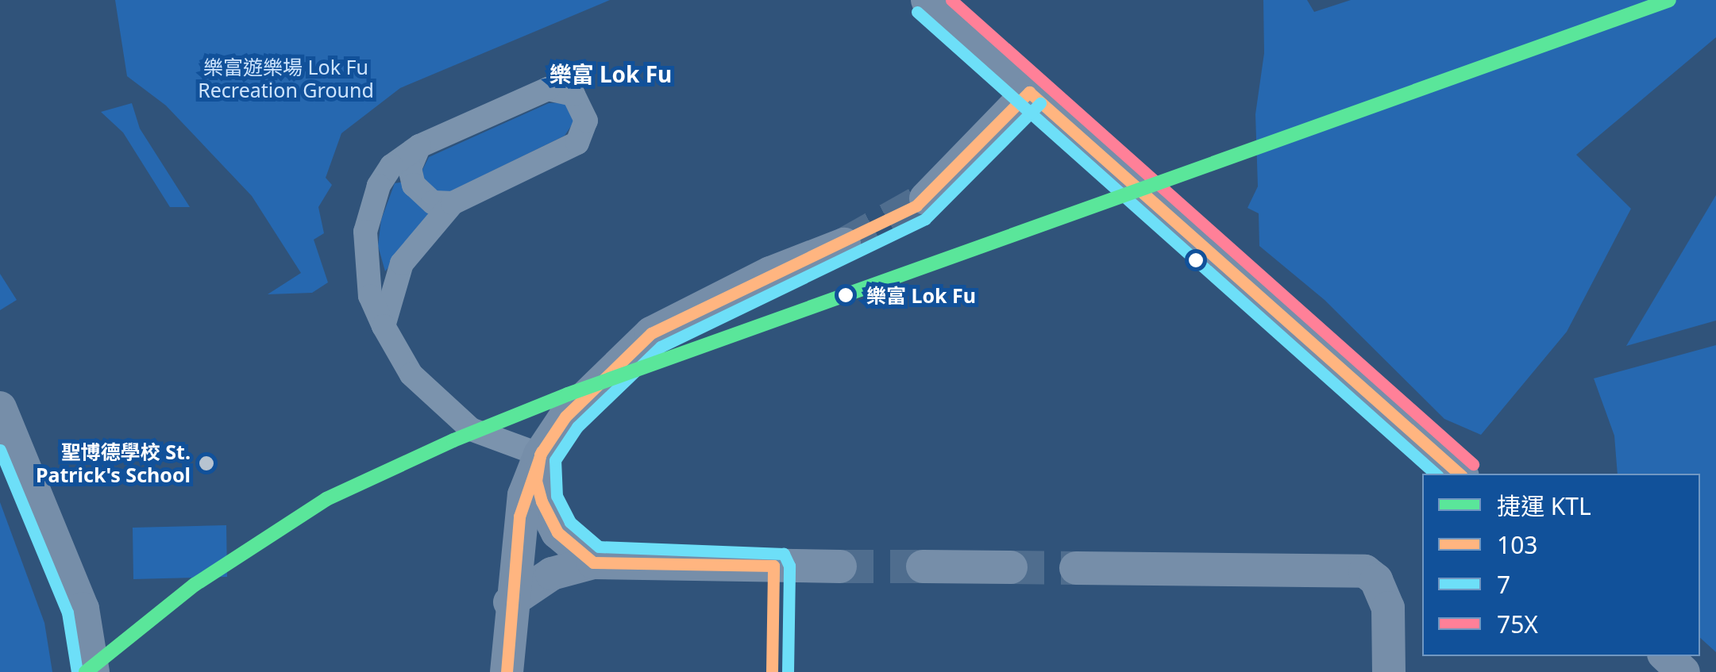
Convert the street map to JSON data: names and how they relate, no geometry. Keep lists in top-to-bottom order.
{
  "districts": ["樂富 Lok Fu"],
  "parks": ["樂富遊樂場 Lok Fu Recreation Ground"],
  "places": ["樂富 Lok Fu", "聖博德學校 St. Patrick's School"],
  "lines": [
    "metro line KTL",
    "transit line 75X",
    "transit line 7",
    "transit line 103"
  ],
  "legend": [
    "捷運 KTL",
    "103",
    "7",
    "75X"
  ]
}
